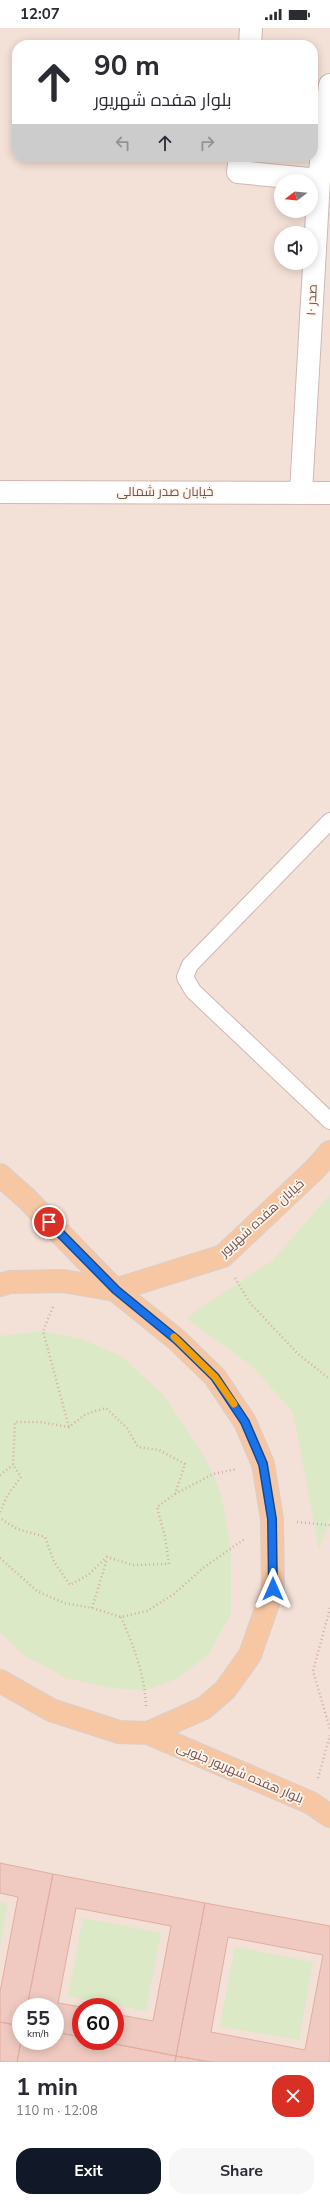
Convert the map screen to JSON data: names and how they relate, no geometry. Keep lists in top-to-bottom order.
{
  "streets": {
    "main road": ["خیابان هفده شهریور", "بلوار هفده شهریور جنوبی"],
    "street": ["صدر ۱۰", "خیابان صدر شمالی"]
  },
  "crossings": [
    ["صدر ۱۰", "خیابان صدر شمالی"]
  ],
  "north": "left",
  "page": {
    "status": "12:07",
    "turn": ["90 m", "بلوار هفده شهریور"],
    "speed": "55 km/h",
    "limit": "60",
    "heading": ["1 min", "110 m · 12:08"],
    "buttons": ["Exit", "Share"]
  }
}
